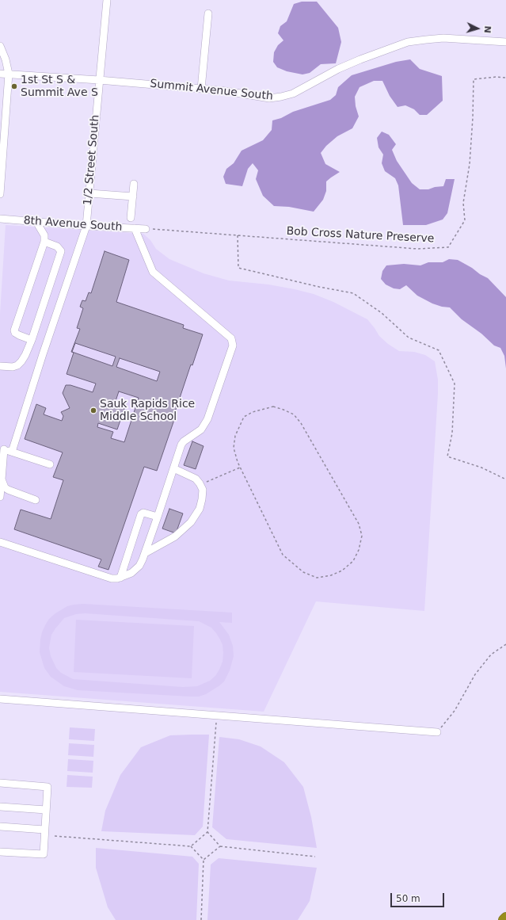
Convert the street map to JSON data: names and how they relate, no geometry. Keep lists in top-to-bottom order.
{
  "streets": {
    "street": ["Summit Avenue South", "1/2 Street South", "8th Avenue South"],
    "path": ["Bob Cross Nature Preserve"]
  },
  "crossings": [
    ["Summit Avenue South", "1/2 Street South"],
    ["1/2 Street South", "8th Avenue South"],
    ["8th Avenue South", "Bob Cross Nature Preserve"]
  ],
  "places": ["1st St S & Summit Ave S", "Sauk Rapids Rice Middle School"],
  "scale_bar": "50 m",
  "north": "right"
}
